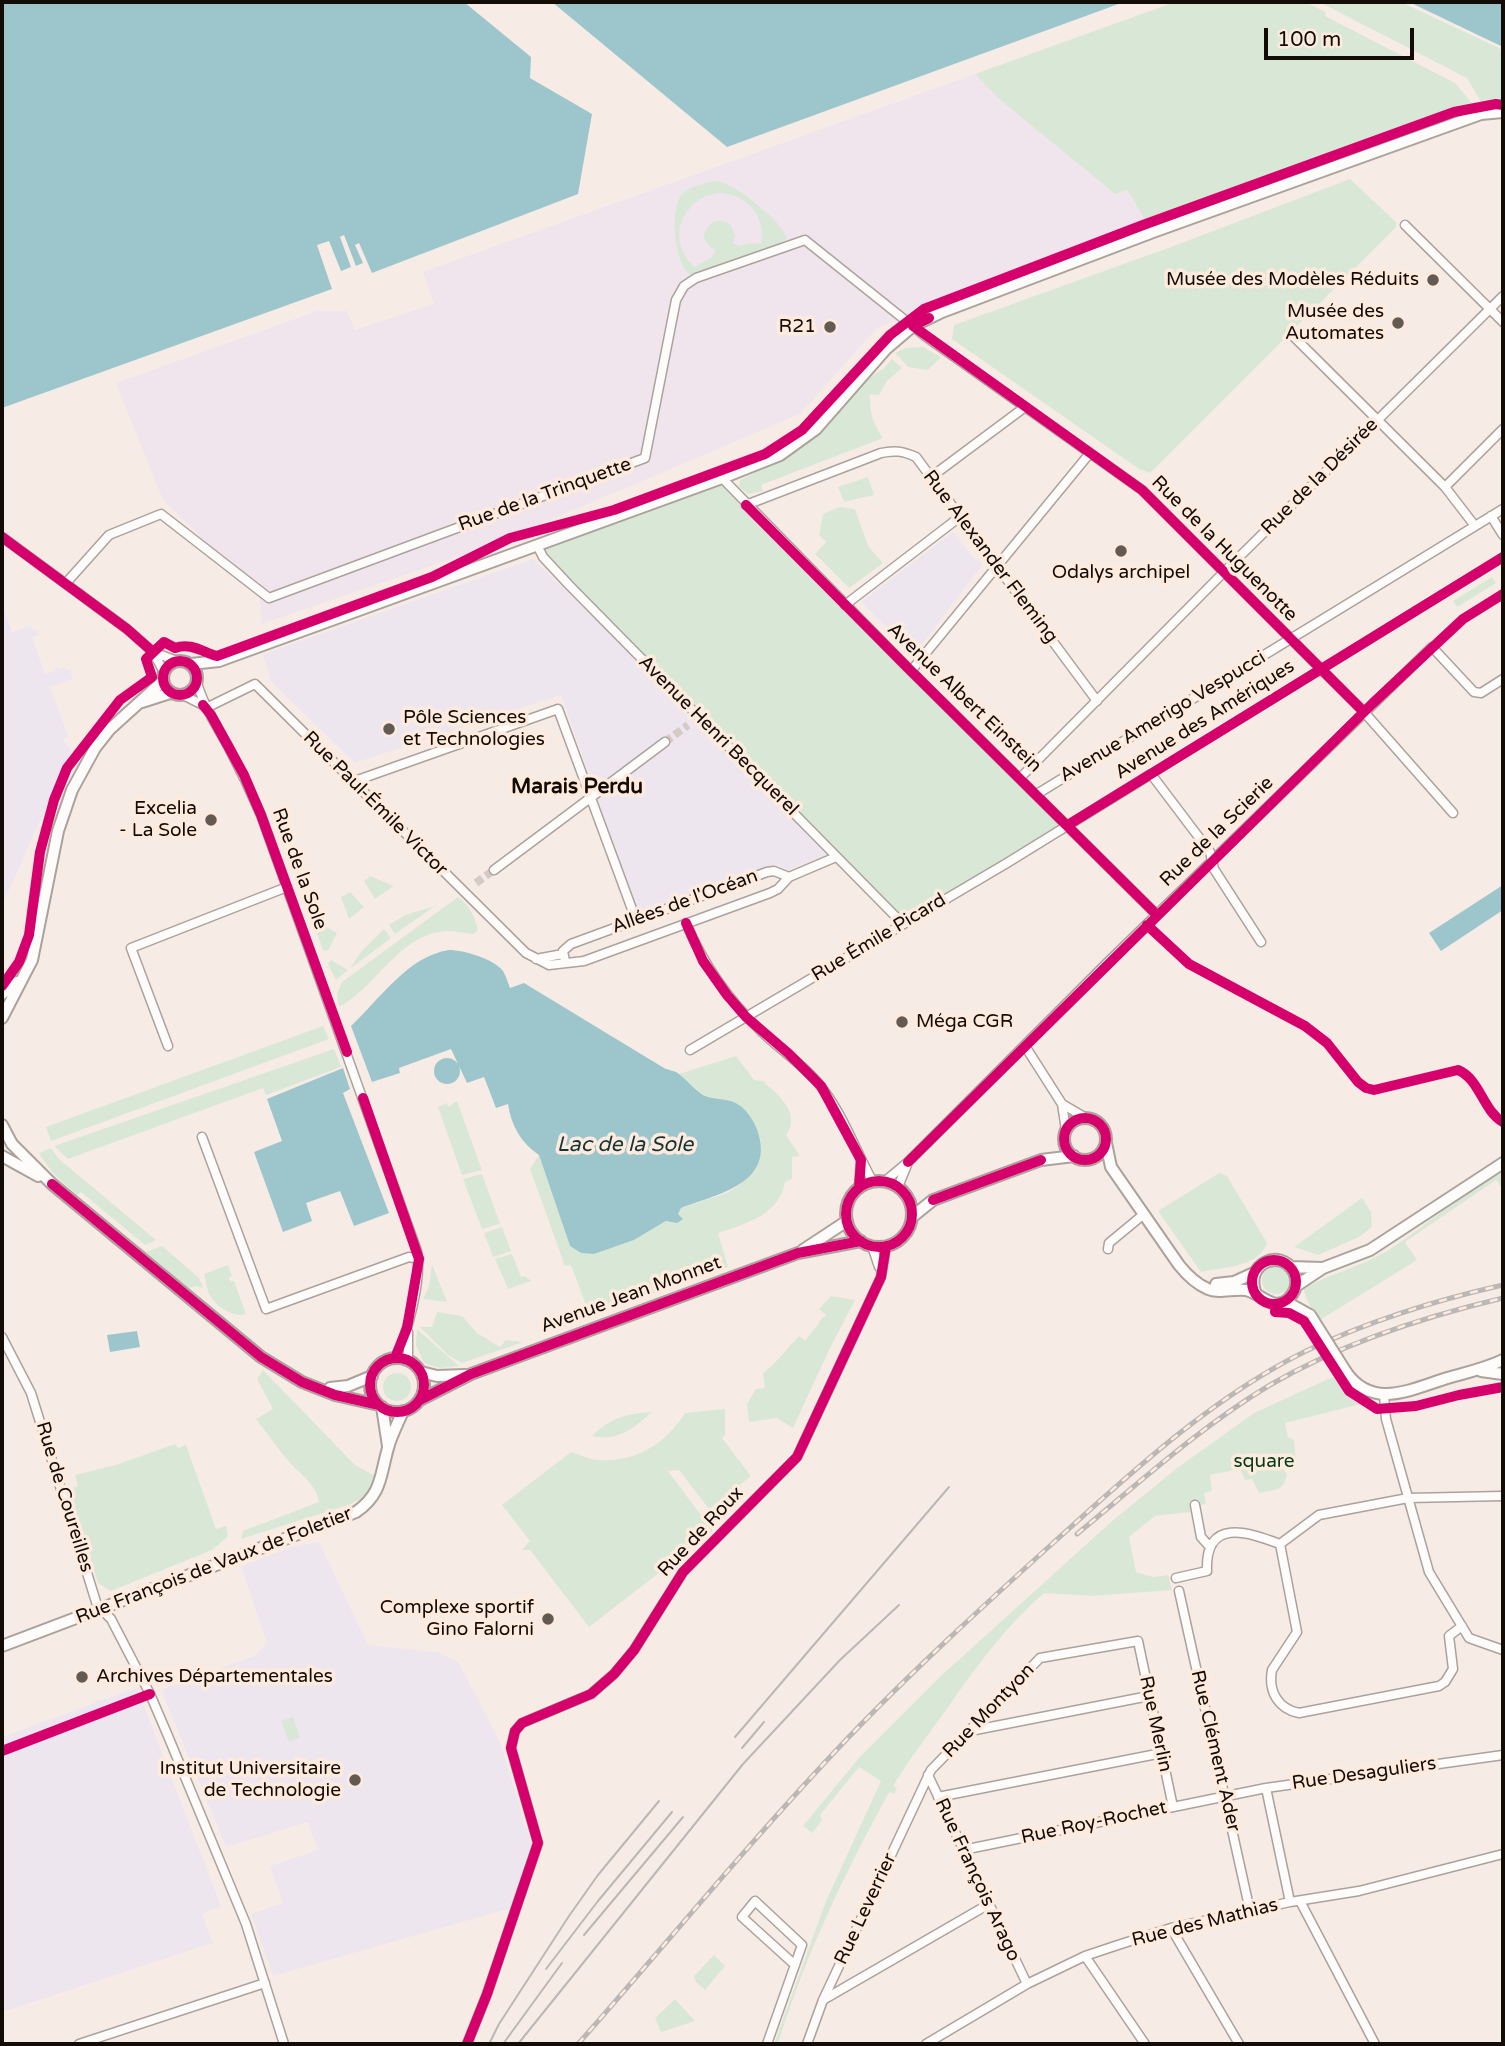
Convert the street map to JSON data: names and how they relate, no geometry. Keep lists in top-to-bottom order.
{
  "streets": {
    "street": [
      "Rue de la Désirée",
      "Rue de la Trinquette",
      "Rue de la Huguenotte",
      "Rue Alexander Fleming",
      "Avenue Albert Einstein",
      "Avenue Amerigo Vespucci",
      "Avenue des Amériques",
      "Avenue Henri Becquerel",
      "Rue Paul-Émile Victor",
      "Rue de la Scierie",
      "Rue de la Sole",
      "Allées de l'Océan",
      "Rue Émile Picard",
      "Avenue Jean Monnet",
      "Rue de Coureilles",
      "Rue de Roux",
      "Rue François de Vaux de Foletier",
      "Rue Montyon",
      "Rue Merlin",
      "Rue Clément Ader",
      "Rue Desaguliers",
      "Rue Roy-Rochet",
      "Rue François Arago",
      "Rue Leverrier",
      "Rue des Mathias"
    ]
  },
  "crossings": [
    ["Rue de la Désirée", "Rue de la Huguenotte"],
    ["Rue de la Désirée", "Rue Alexander Fleming"],
    ["Rue de la Désirée", "Avenue Albert Einstein"],
    ["Rue de la Trinquette", "Rue de la Huguenotte"],
    ["Rue de la Huguenotte", "Avenue Amerigo Vespucci"],
    ["Rue de la Huguenotte", "Avenue des Amériques"],
    ["Rue de la Huguenotte", "Rue de la Scierie"],
    ["Rue Alexander Fleming", "Avenue Albert Einstein"],
    ["Avenue Albert Einstein", "Avenue Amerigo Vespucci"],
    ["Avenue Albert Einstein", "Avenue des Amériques"],
    ["Avenue Albert Einstein", "Rue de la Scierie"],
    ["Avenue Albert Einstein", "Rue Émile Picard"],
    ["Avenue des Amériques", "Rue Émile Picard"],
    ["Avenue Henri Becquerel", "Rue Émile Picard"],
    ["Rue Paul-Émile Victor", "Rue de la Sole"],
    ["Rue Paul-Émile Victor", "Allées de l'Océan"],
    ["Rue de la Scierie", "Avenue Jean Monnet"],
    ["Rue de la Scierie", "Rue de Roux"],
    ["Rue de la Sole", "Avenue Jean Monnet"],
    ["Avenue Jean Monnet", "Rue de Roux"],
    ["Rue de Coureilles", "Rue François de Vaux de Foletier"],
    ["Rue Montyon", "Rue Merlin"],
    ["Rue Montyon", "Rue François Arago"],
    ["Rue Montyon", "Rue Leverrier"],
    ["Rue Merlin", "Rue Roy-Rochet"],
    ["Rue Clément Ader", "Rue Desaguliers"],
    ["Rue Clément Ader", "Rue Roy-Rochet"],
    ["Rue Clément Ader", "Rue des Mathias"],
    ["Rue Desaguliers", "Rue Roy-Rochet"],
    ["Rue Roy-Rochet", "Rue François Arago"],
    ["Rue François Arago", "Rue Leverrier"],
    ["Rue François Arago", "Rue des Mathias"]
  ],
  "districts": ["Marais Perdu"],
  "water": ["Lac de la Sole"],
  "parks": ["square"],
  "places": [
    "Musée des Modèles Réduits",
    "Musée des Automates",
    "R21",
    "Odalys archipel",
    "Pôle Sciences et Technologies",
    "Excelia - La Sole",
    "Méga CGR",
    "Complexe sportif Gino Falorni",
    "Archives Départementales",
    "Institut Universitaire de Technologie"
  ],
  "scale_bar": "100 m"
}
